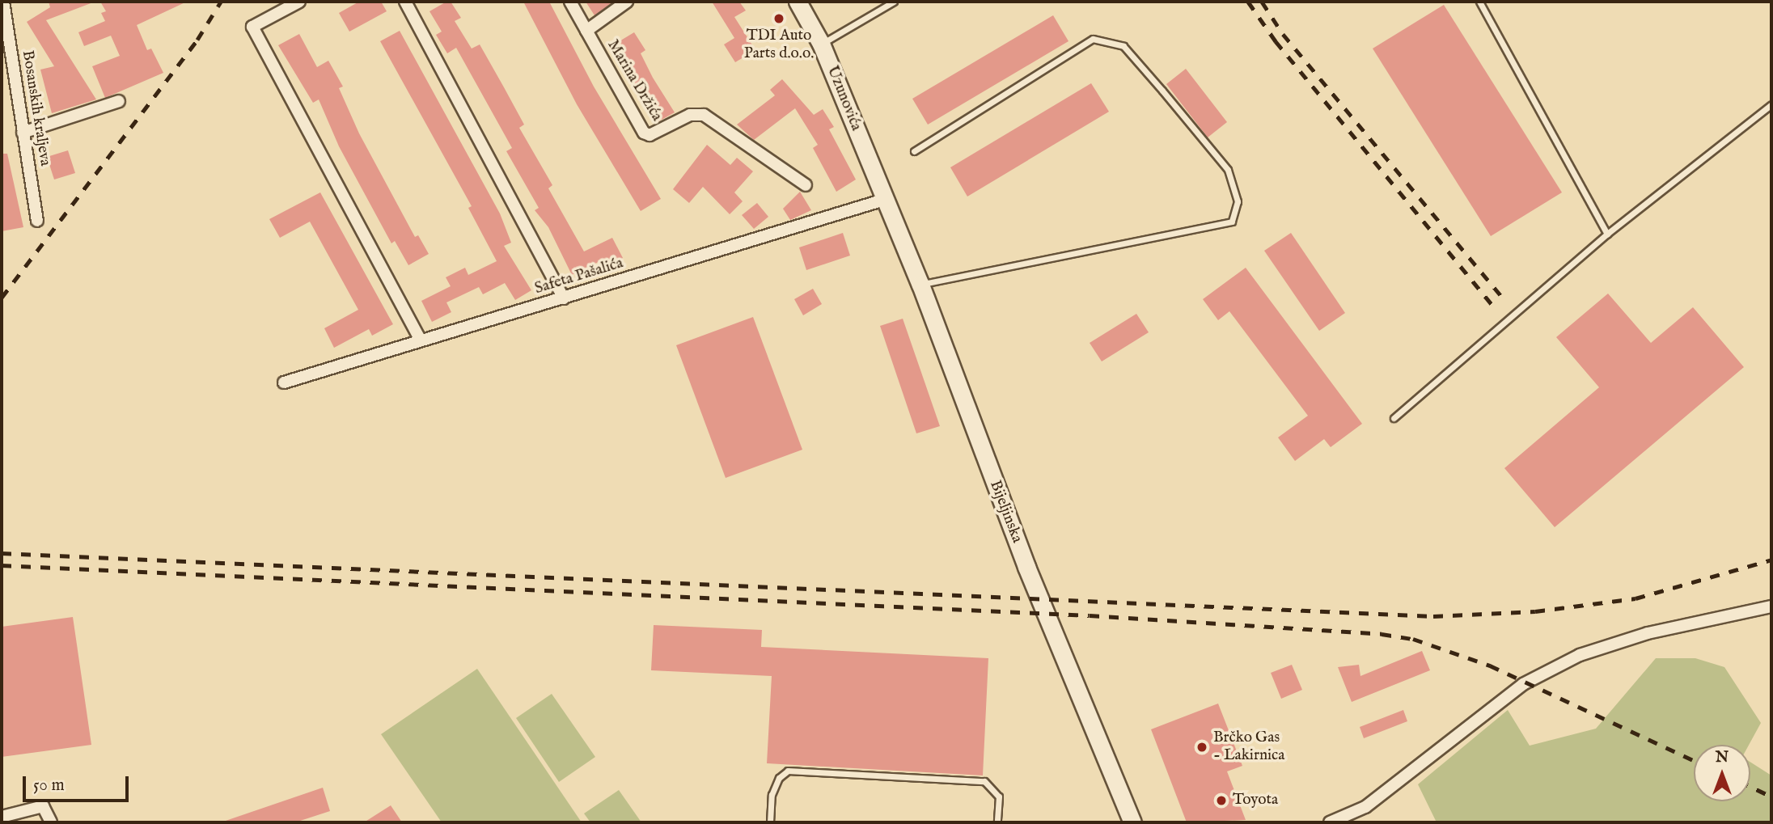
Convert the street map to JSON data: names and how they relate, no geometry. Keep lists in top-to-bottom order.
{
  "streets": {
    "main road": ["Uzunovića", "Bijeljinska"],
    "street": ["Marina Držića", "Bosanskih kraljeva", "Safeta Pašalića"]
  },
  "crossings": [
    ["Uzunovića", "Safeta Pašalića"],
    ["Uzunovića", "Bijeljinska"],
    ["Safeta Pašalića", "Bijeljinska"]
  ],
  "places": ["TDI Auto Parts d.o.o.", "Brčko Gas - Lakirnica", "Toyota"],
  "scale_bar": "50 m",
  "north": "top"
}
